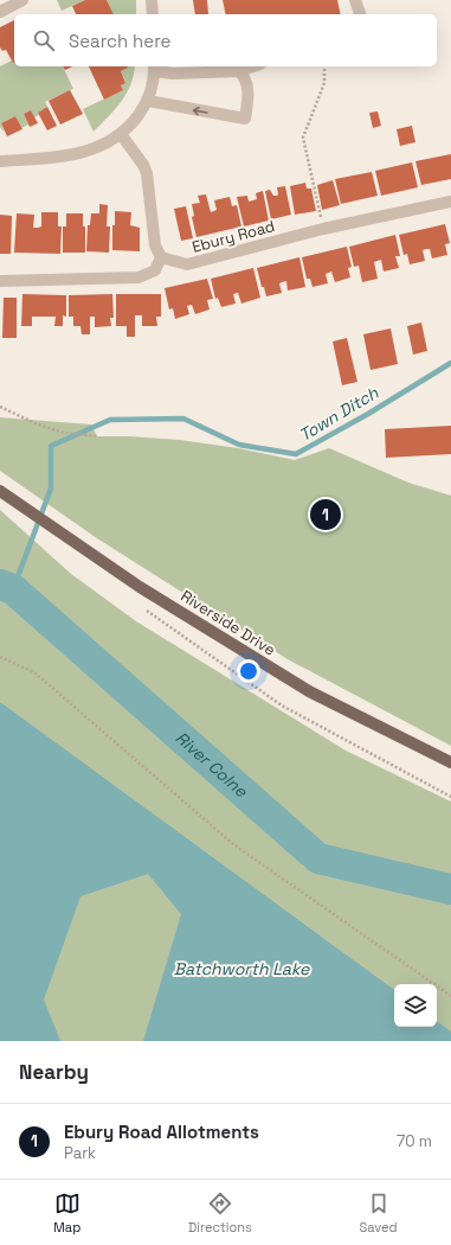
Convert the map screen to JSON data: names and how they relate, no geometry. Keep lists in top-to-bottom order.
{
  "streets": {
    "main road": ["Riverside Drive"],
    "street": ["Ebury Road"]
  },
  "water": ["Town Ditch", "River Colne", "Batchworth Lake"],
  "page": {
    "search": "Search here",
    "pins": "1",
    "heading": "Nearby",
    "list": [
      {
        "mark": "1",
        "name": "Ebury Road Allotments",
        "note": "Park",
        "value": "70 m"
      }
    ],
    "nav": ["Map", "Directions", "Saved"]
  }
}
